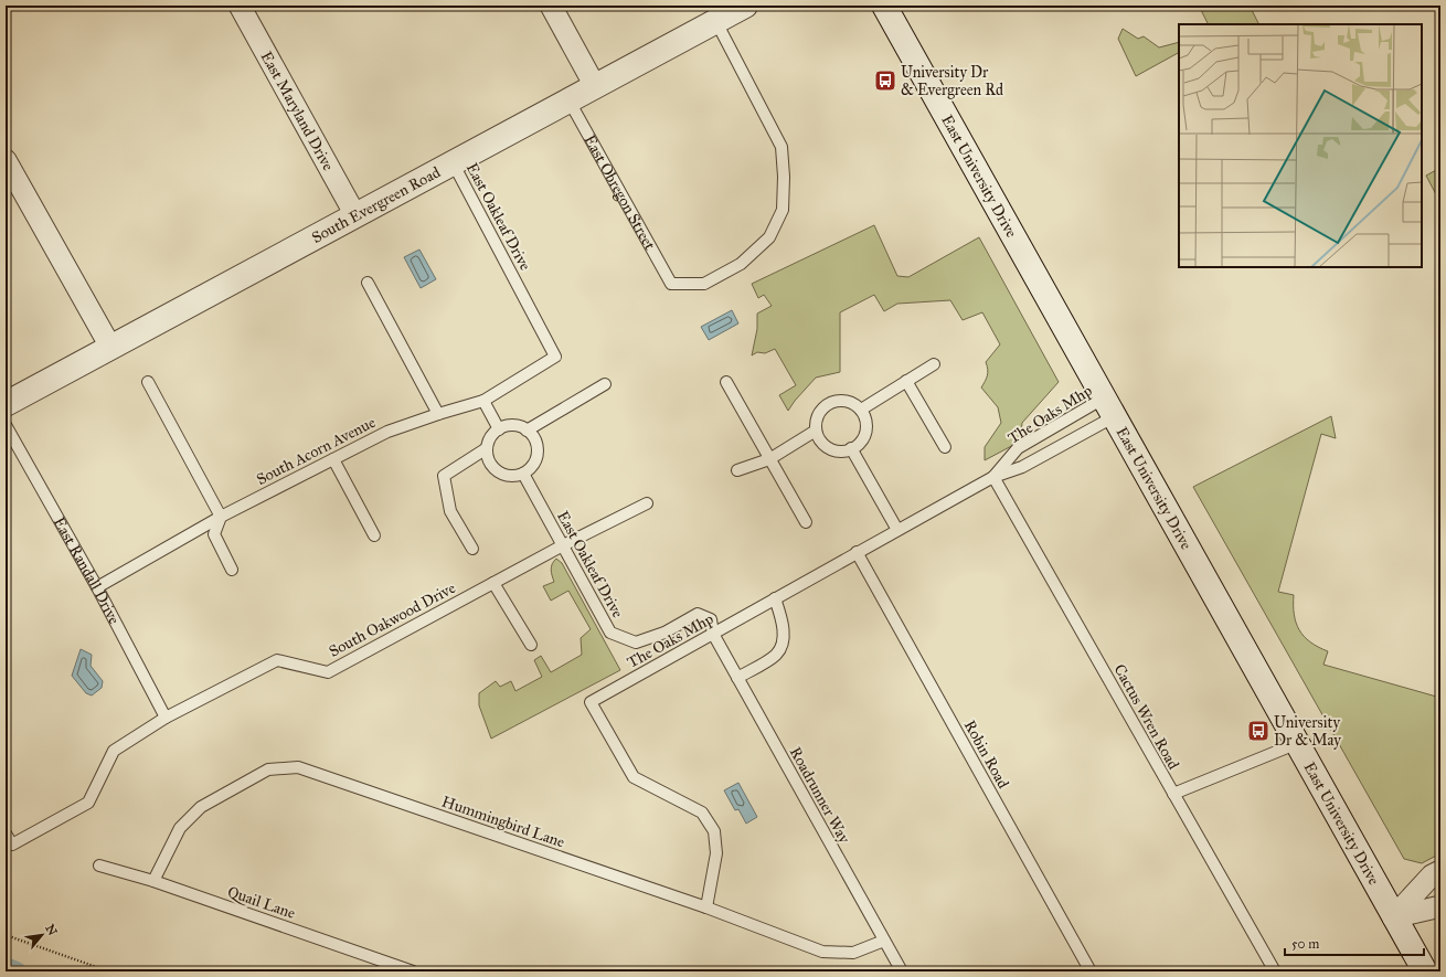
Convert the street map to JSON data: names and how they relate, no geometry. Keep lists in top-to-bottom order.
{
  "streets": {
    "main road": ["East University Drive", "South Evergreen Road"],
    "street": ["East Maryland Drive"],
    "lane": [
      "East Obregon Street",
      "East Oakleaf Drive",
      "The Oaks Mhp",
      "South Acorn Avenue",
      "East Randall Drive",
      "South Oakwood Drive",
      "Cactus Wren Road",
      "Robin Road",
      "Roadrunner Way",
      "Hummingbird Lane",
      "Quail Lane"
    ]
  },
  "crossings": [
    ["East Maryland Drive", "South Evergreen Road"],
    ["East University Drive", "The Oaks Mhp"],
    ["East Obregon Street", "South Evergreen Road"],
    ["South Evergreen Road", "East Oakleaf Drive"],
    ["East Oakleaf Drive", "South Acorn Avenue"],
    ["East Oakleaf Drive", "South Oakwood Drive"],
    ["East Oakleaf Drive", "Roadrunner Way"],
    ["The Oaks Mhp", "Cactus Wren Road"],
    ["The Oaks Mhp", "Robin Road"],
    ["The Oaks Mhp", "Roadrunner Way"],
    ["The Oaks Mhp", "Hummingbird Lane"],
    ["South Acorn Avenue", "East Randall Drive"],
    ["East Randall Drive", "South Oakwood Drive"],
    ["Roadrunner Way", "Hummingbird Lane"],
    ["Hummingbird Lane", "Quail Lane"]
  ],
  "places": {
    "bus stop": ["University Dr & Evergreen Rd", "University Dr & May"]
  },
  "scale_bar": "50 m",
  "north": "top right"
}
